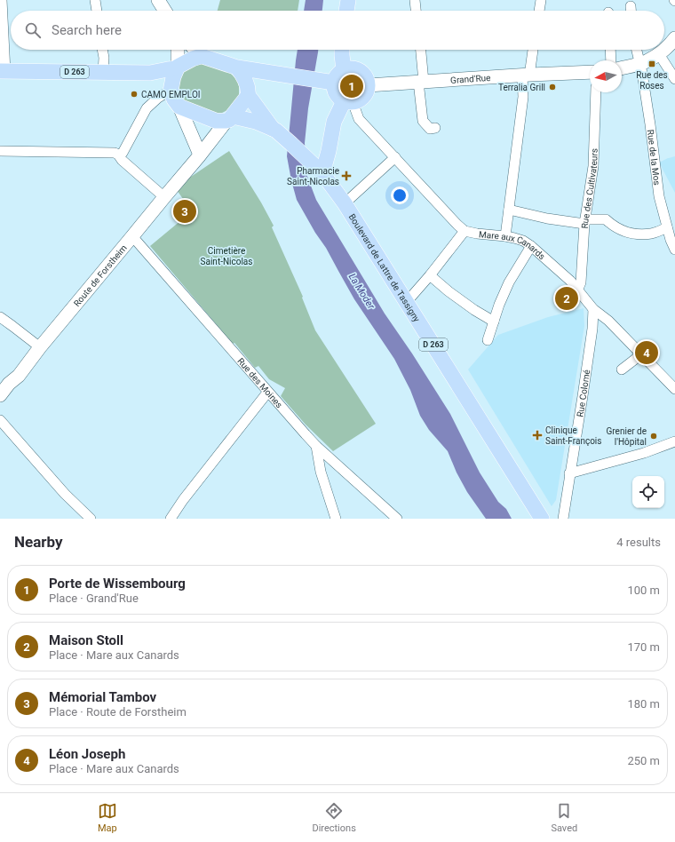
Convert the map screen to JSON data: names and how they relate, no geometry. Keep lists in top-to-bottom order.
{
  "streets": {
    "main road": ["D 263", "Boulevard de Lattre de Tassigny"],
    "street": [
      "Grand'Rue",
      "Rue de la Mos",
      "Rue des Cultivateurs",
      "Mare aux Canards",
      "Route de Forstheim",
      "Rue des Moines",
      "Rue Colomé"
    ]
  },
  "crossings": [
    ["D 263", "Boulevard de Lattre de Tassigny"],
    ["D 263", "Route de Forstheim"],
    ["Grand'Rue", "Mare aux Canards"],
    ["Rue des Cultivateurs", "Mare aux Canards"],
    ["Mare aux Canards", "Rue Colomé"],
    ["Route de Forstheim", "Rue des Moines"]
  ],
  "water": ["La Moder"],
  "parks": ["Cimetière Saint-Nicolas"],
  "places": {
    "transit": ["Rue des Roses"],
    "other": ["Terralia Grill", "CAMO EMPLOI", "Grenier de l'Hôpital"],
    "health": ["Pharmacie Saint-Nicolas", "Clinique Saint-François"]
  },
  "north": "left",
  "page": {
    "search": "Search here",
    "pins": [
      "1",
      "3",
      "2",
      "4"
    ],
    "heading": ["Nearby", "4 results"],
    "list": [
      {
        "mark": "1",
        "name": "Porte de Wissembourg",
        "note": "Place · Grand'Rue",
        "value": "100 m"
      },
      {
        "mark": "2",
        "name": "Maison Stoll",
        "note": "Place · Mare aux Canards",
        "value": "170 m"
      },
      {
        "mark": "3",
        "name": "Mémorial Tambov",
        "note": "Place · Route de Forstheim",
        "value": "180 m"
      },
      {
        "mark": "4",
        "name": "Léon Joseph",
        "note": "Place · Mare aux Canards",
        "value": "250 m"
      }
    ],
    "nav": ["Map", "Directions", "Saved"]
  }
}
